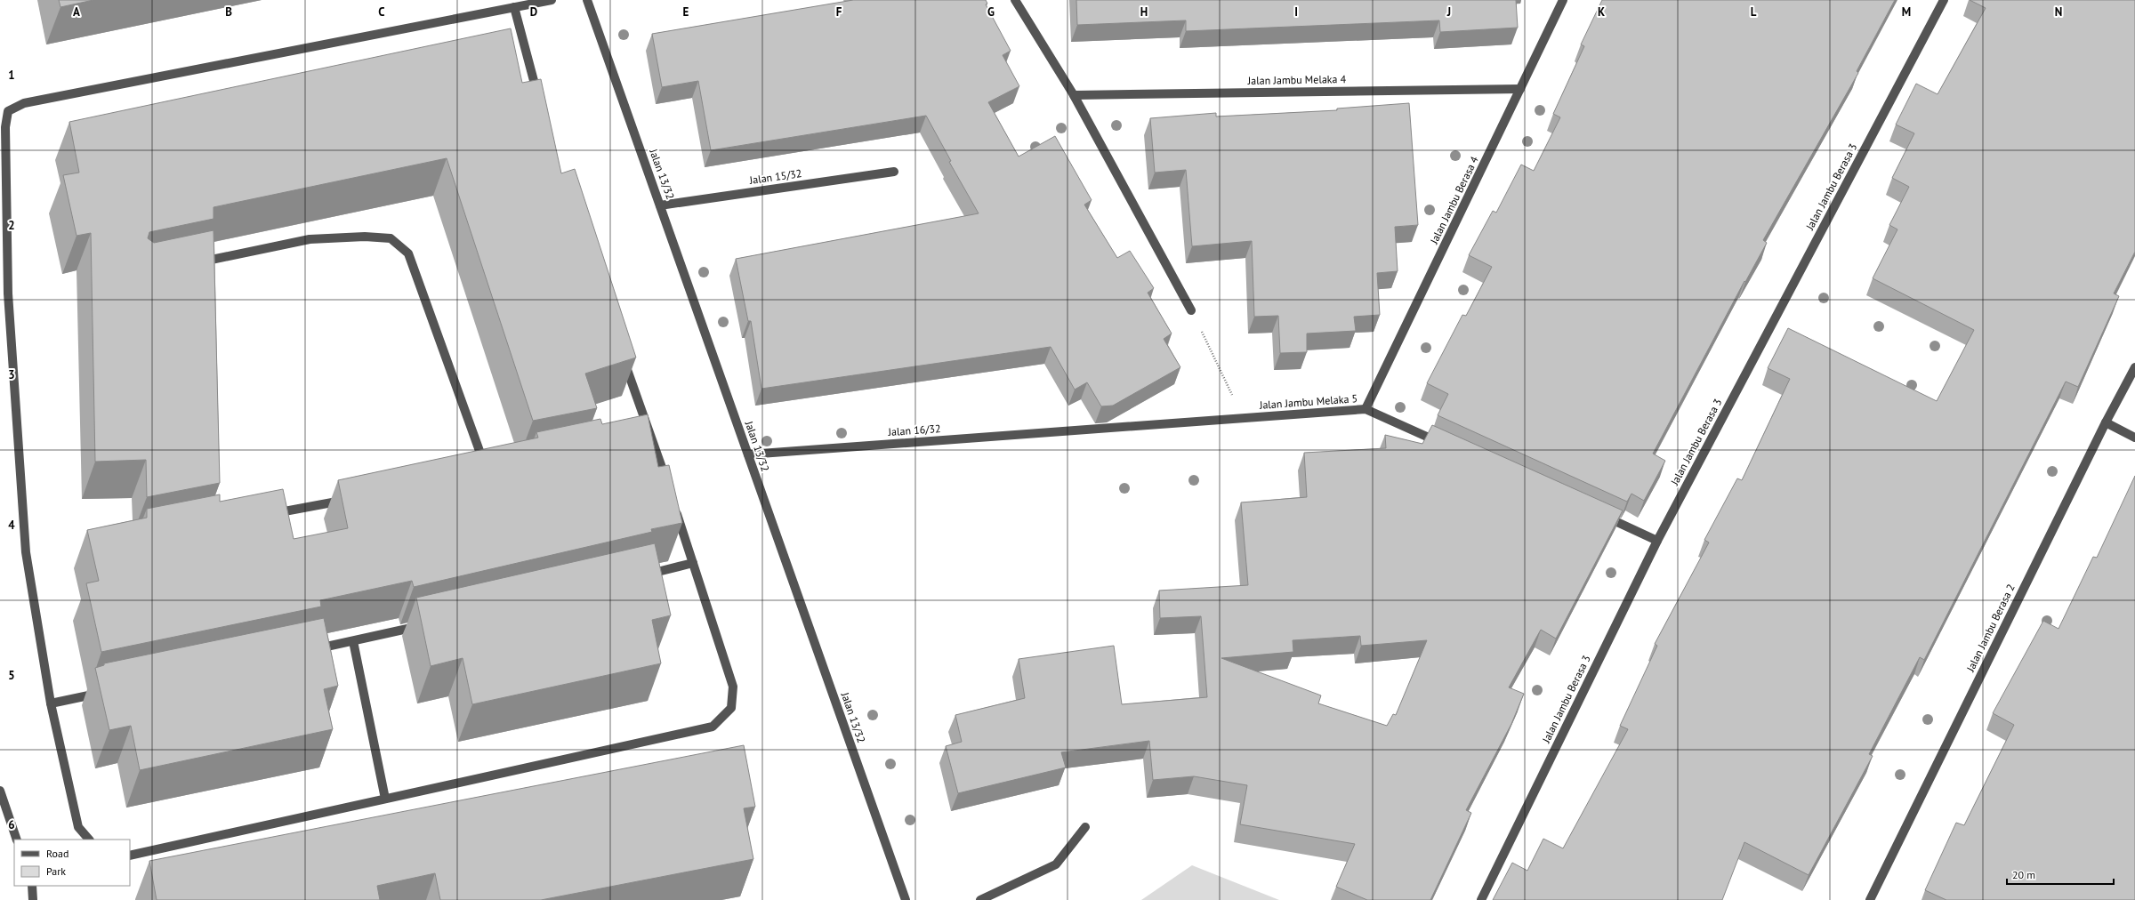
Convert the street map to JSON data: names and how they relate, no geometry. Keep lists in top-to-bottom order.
{
  "streets": {
    "street": [
      "Jalan Jambu Melaka 4",
      "Jalan 13/32",
      "Jalan 15/32",
      "Jalan Jambu Berasa 3",
      "Jalan Jambu Berasa 4",
      "Jalan Jambu Melaka 5",
      "Jalan 16/32",
      "Jalan Jambu Berasa 2"
    ]
  },
  "crossings": [
    ["Jalan Jambu Melaka 4", "Jalan Jambu Berasa 4"],
    ["Jalan 13/32", "Jalan 15/32"],
    ["Jalan 13/32", "Jalan 16/32"],
    ["Jalan Jambu Berasa 4", "Jalan Jambu Melaka 5"],
    ["Jalan Jambu Melaka 5", "Jalan 16/32"]
  ],
  "legend": ["Road", "Park"],
  "scale_bar": "20 m",
  "grid": {
    "columns": [
      "A",
      "B",
      "C",
      "D",
      "E",
      "F",
      "G",
      "H",
      "I",
      "J",
      "K",
      "L",
      "M",
      "N"
    ],
    "rows": [
      "1",
      "2",
      "3",
      "4",
      "5",
      "6"
    ]
  }
}
